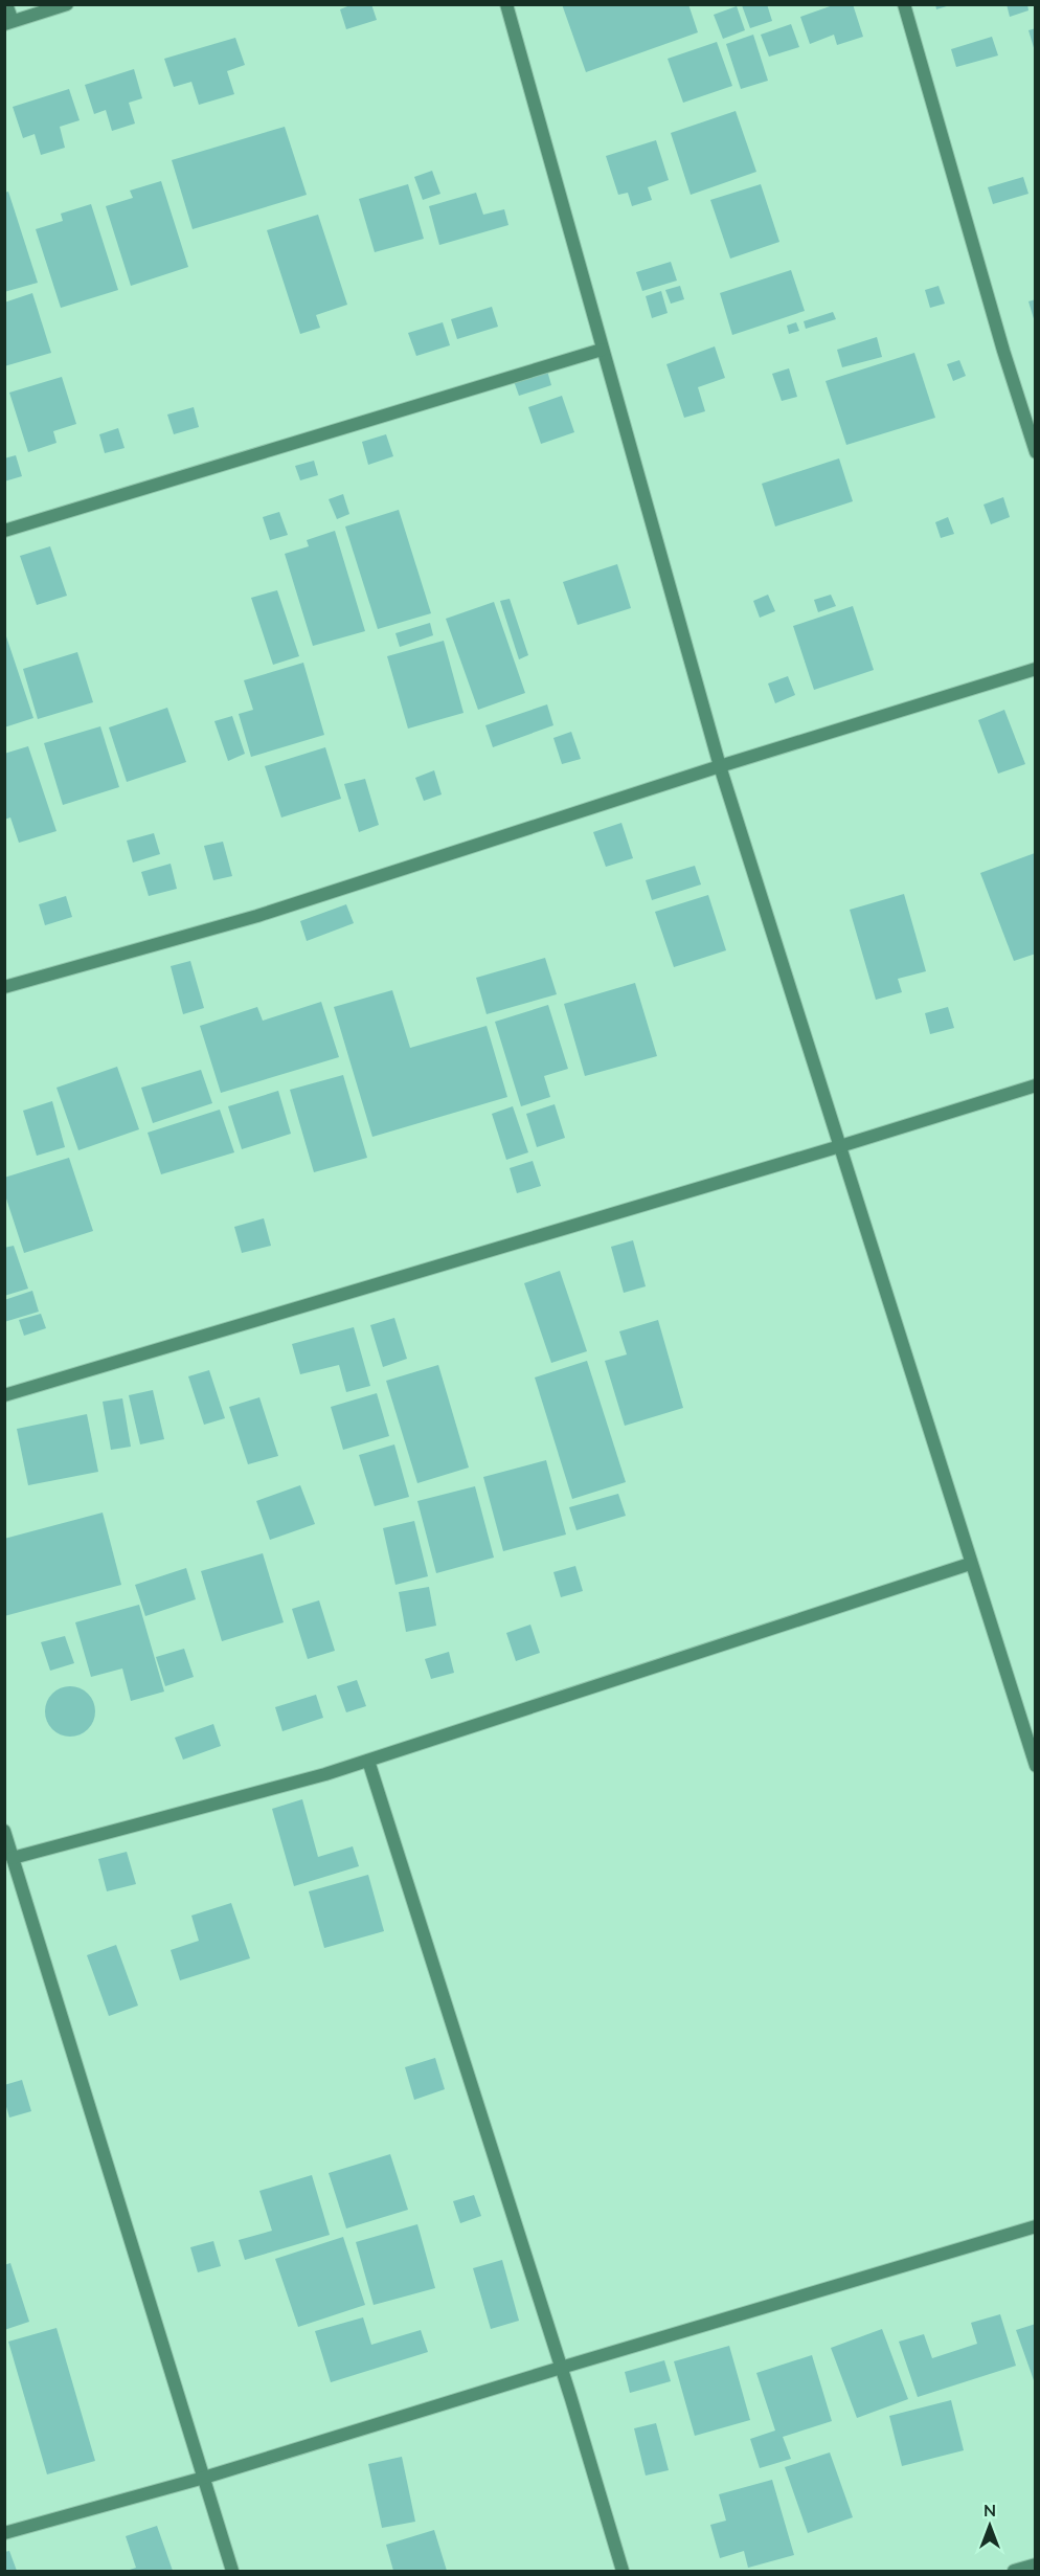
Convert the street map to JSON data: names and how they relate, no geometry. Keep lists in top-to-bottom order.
{
  "north": "top"
}
